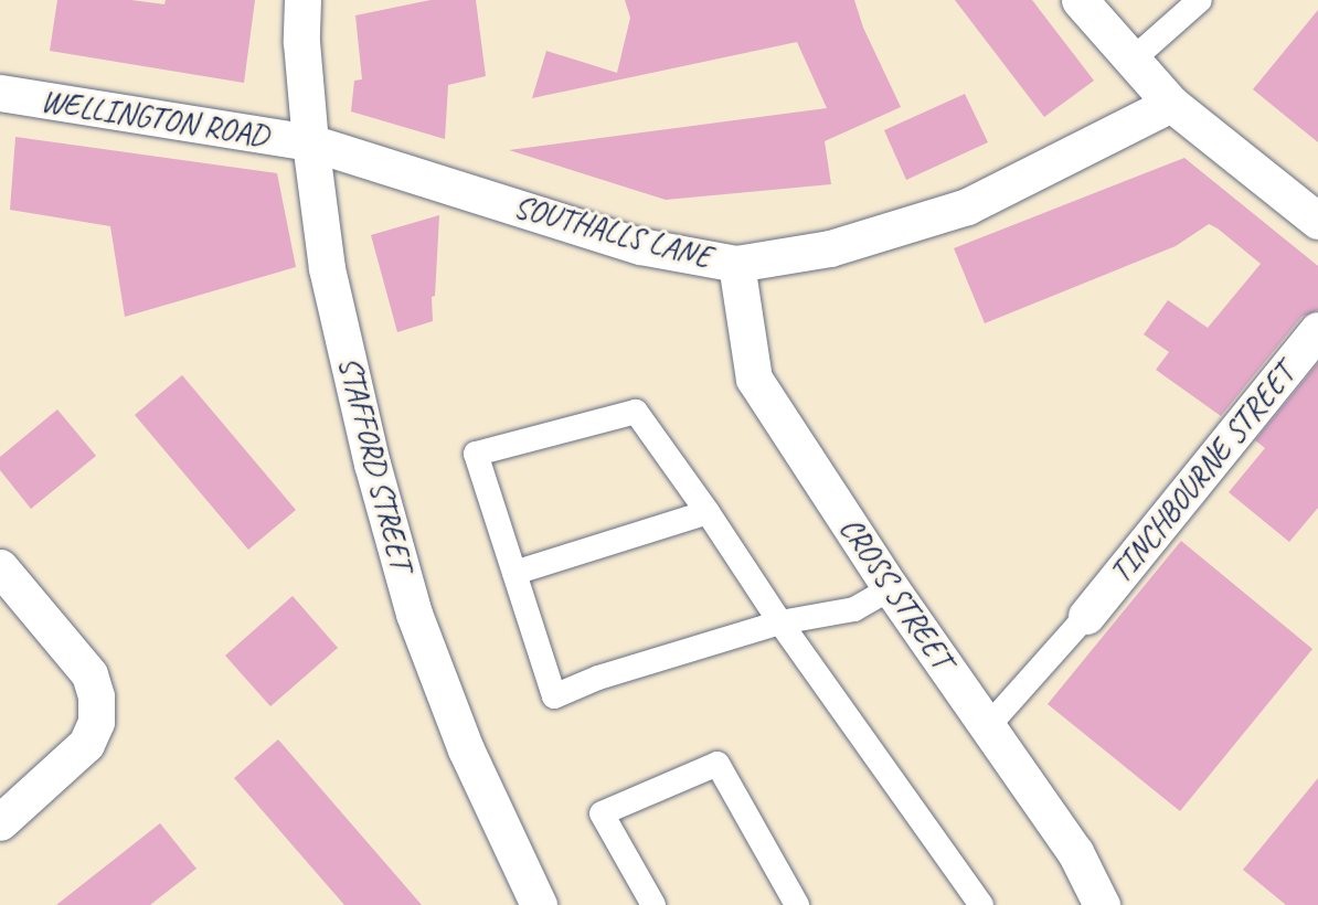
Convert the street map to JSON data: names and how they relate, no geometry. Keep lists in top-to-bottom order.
{
  "streets": {
    "main road": [
      "WELLINGTON ROAD",
      "SOUTHALLS LANE",
      "STAFFORD STREET",
      "TINCHBOURNE STREET",
      "CROSS STREET"
    ]
  },
  "crossings": [
    ["WELLINGTON ROAD", "SOUTHALLS LANE"],
    ["WELLINGTON ROAD", "STAFFORD STREET"],
    ["SOUTHALLS LANE", "STAFFORD STREET"],
    ["SOUTHALLS LANE", "CROSS STREET"]
  ]
}
